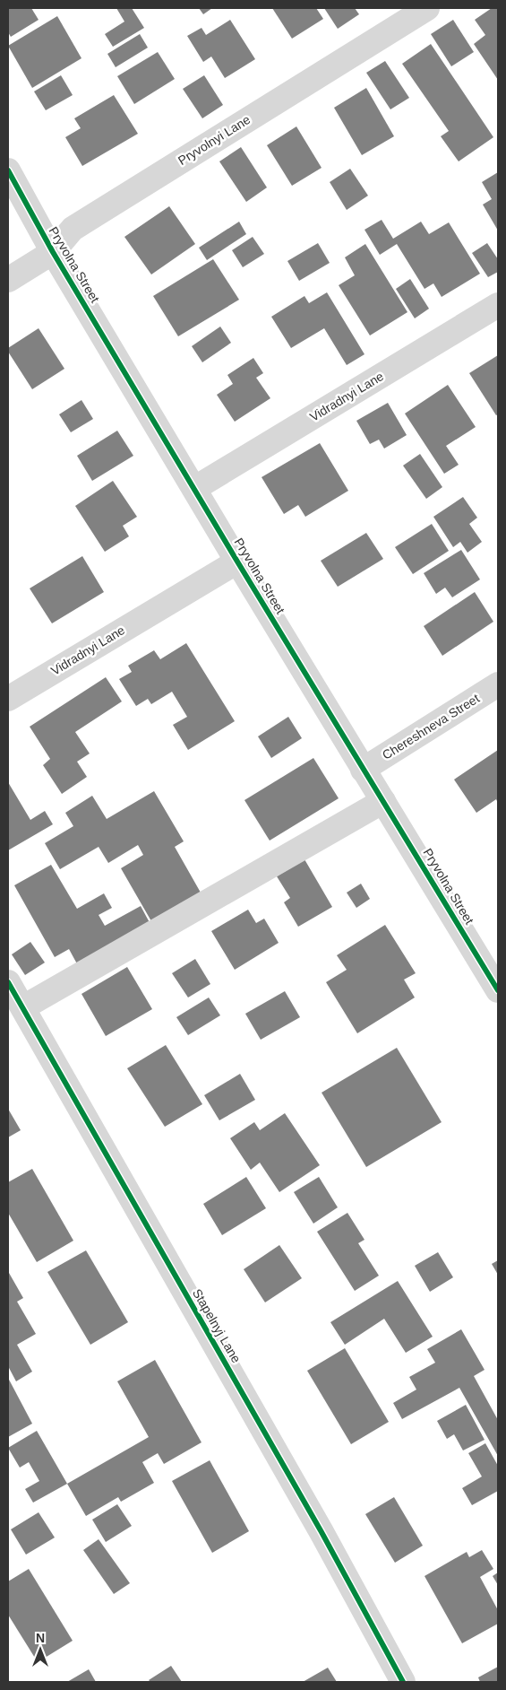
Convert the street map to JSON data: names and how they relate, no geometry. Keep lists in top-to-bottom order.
{
  "streets": {
    "street": [
      "Pryvolnyi Lane",
      "Pryvolna Street",
      "Vidradnyi Lane",
      "Chereshneva Street",
      "Stapelnyj Lane"
    ]
  },
  "crossings": [
    ["Pryvolnyi Lane", "Pryvolna Street"],
    ["Pryvolna Street", "Vidradnyi Lane"],
    ["Pryvolna Street", "Chereshneva Street"]
  ],
  "north": "top"
}
